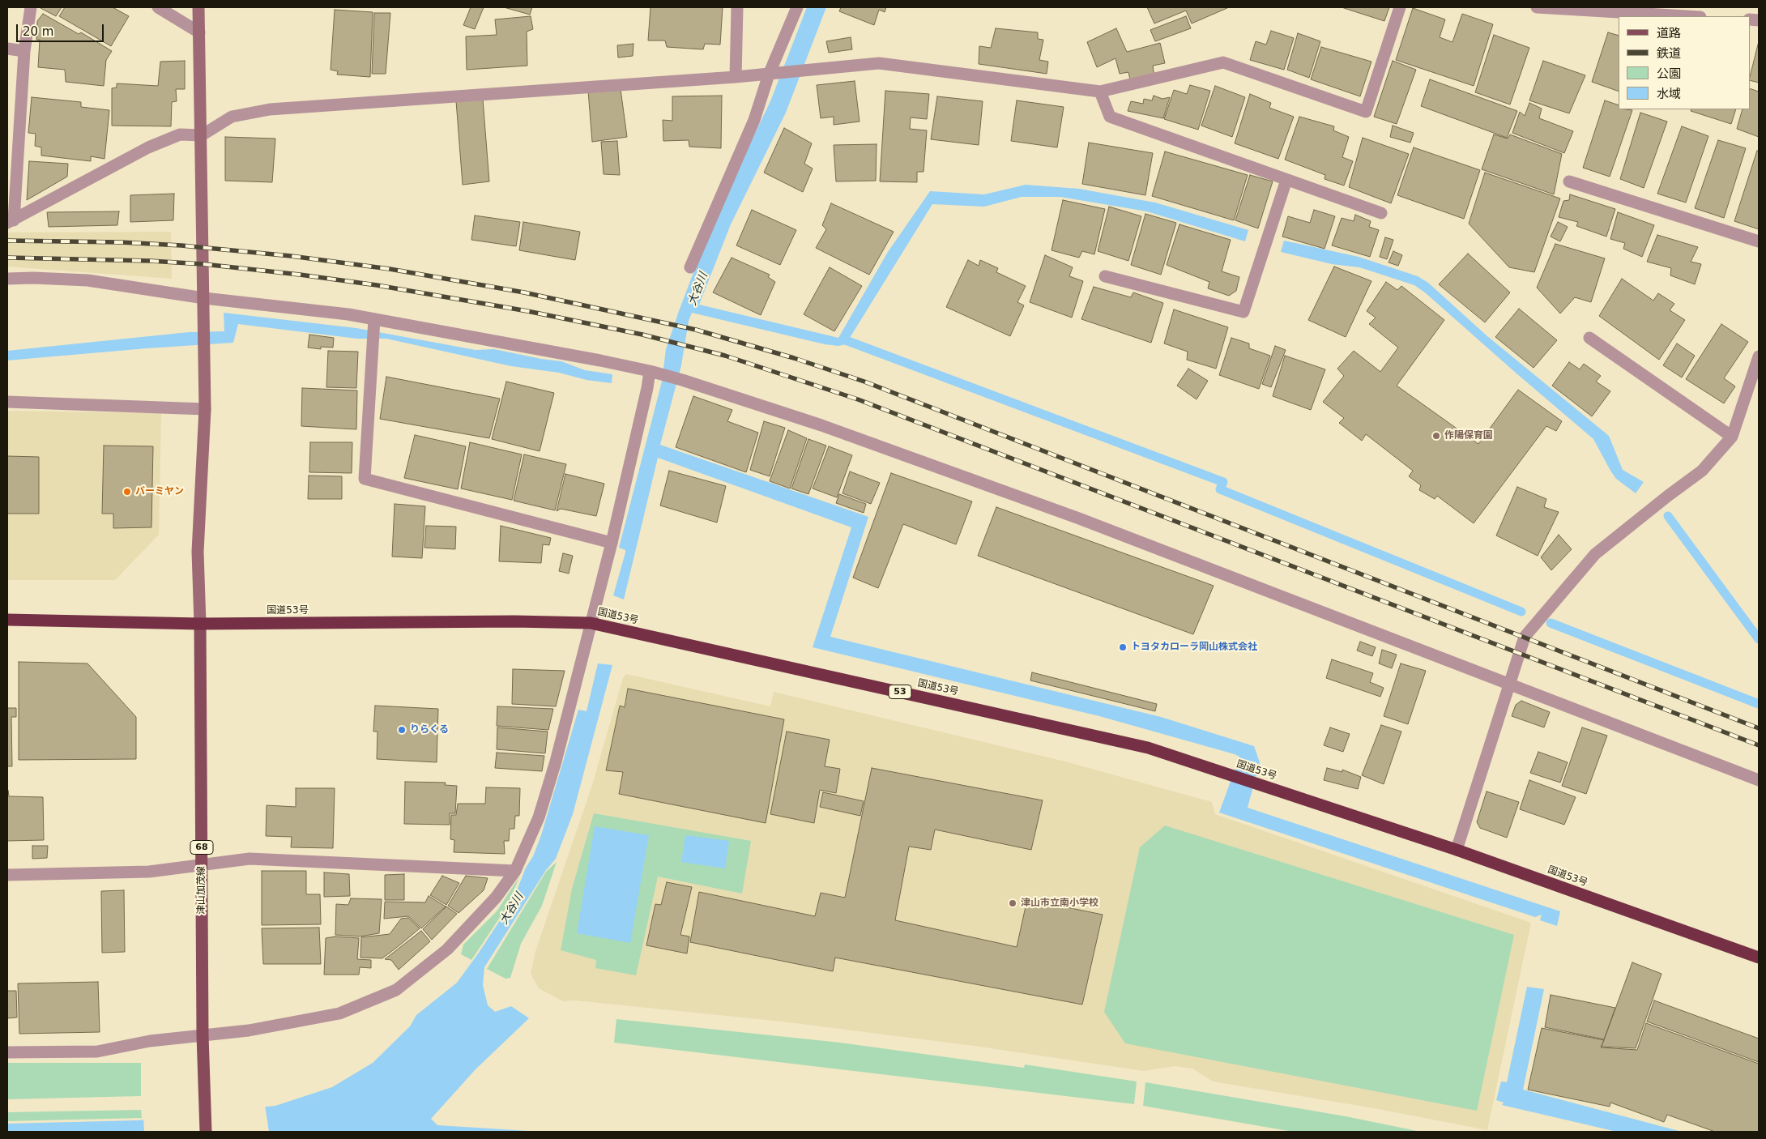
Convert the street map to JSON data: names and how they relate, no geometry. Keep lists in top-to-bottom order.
{
  "streets": {
    "highway": ["国道53号", "53"],
    "main road": ["68", "津山加茂線"]
  },
  "crossings": [
    ["国道53号", "津山加茂線"]
  ],
  "water": ["大谷川"],
  "places": [
    "作陽保育園",
    "バーミヤン",
    "トヨタカローラ岡山株式会社",
    "りらくる",
    "津山市立南小学校"
  ],
  "legend": [
    "道路",
    "鉄道",
    "公園",
    "水域"
  ],
  "scale_bar": "20 m"
}
